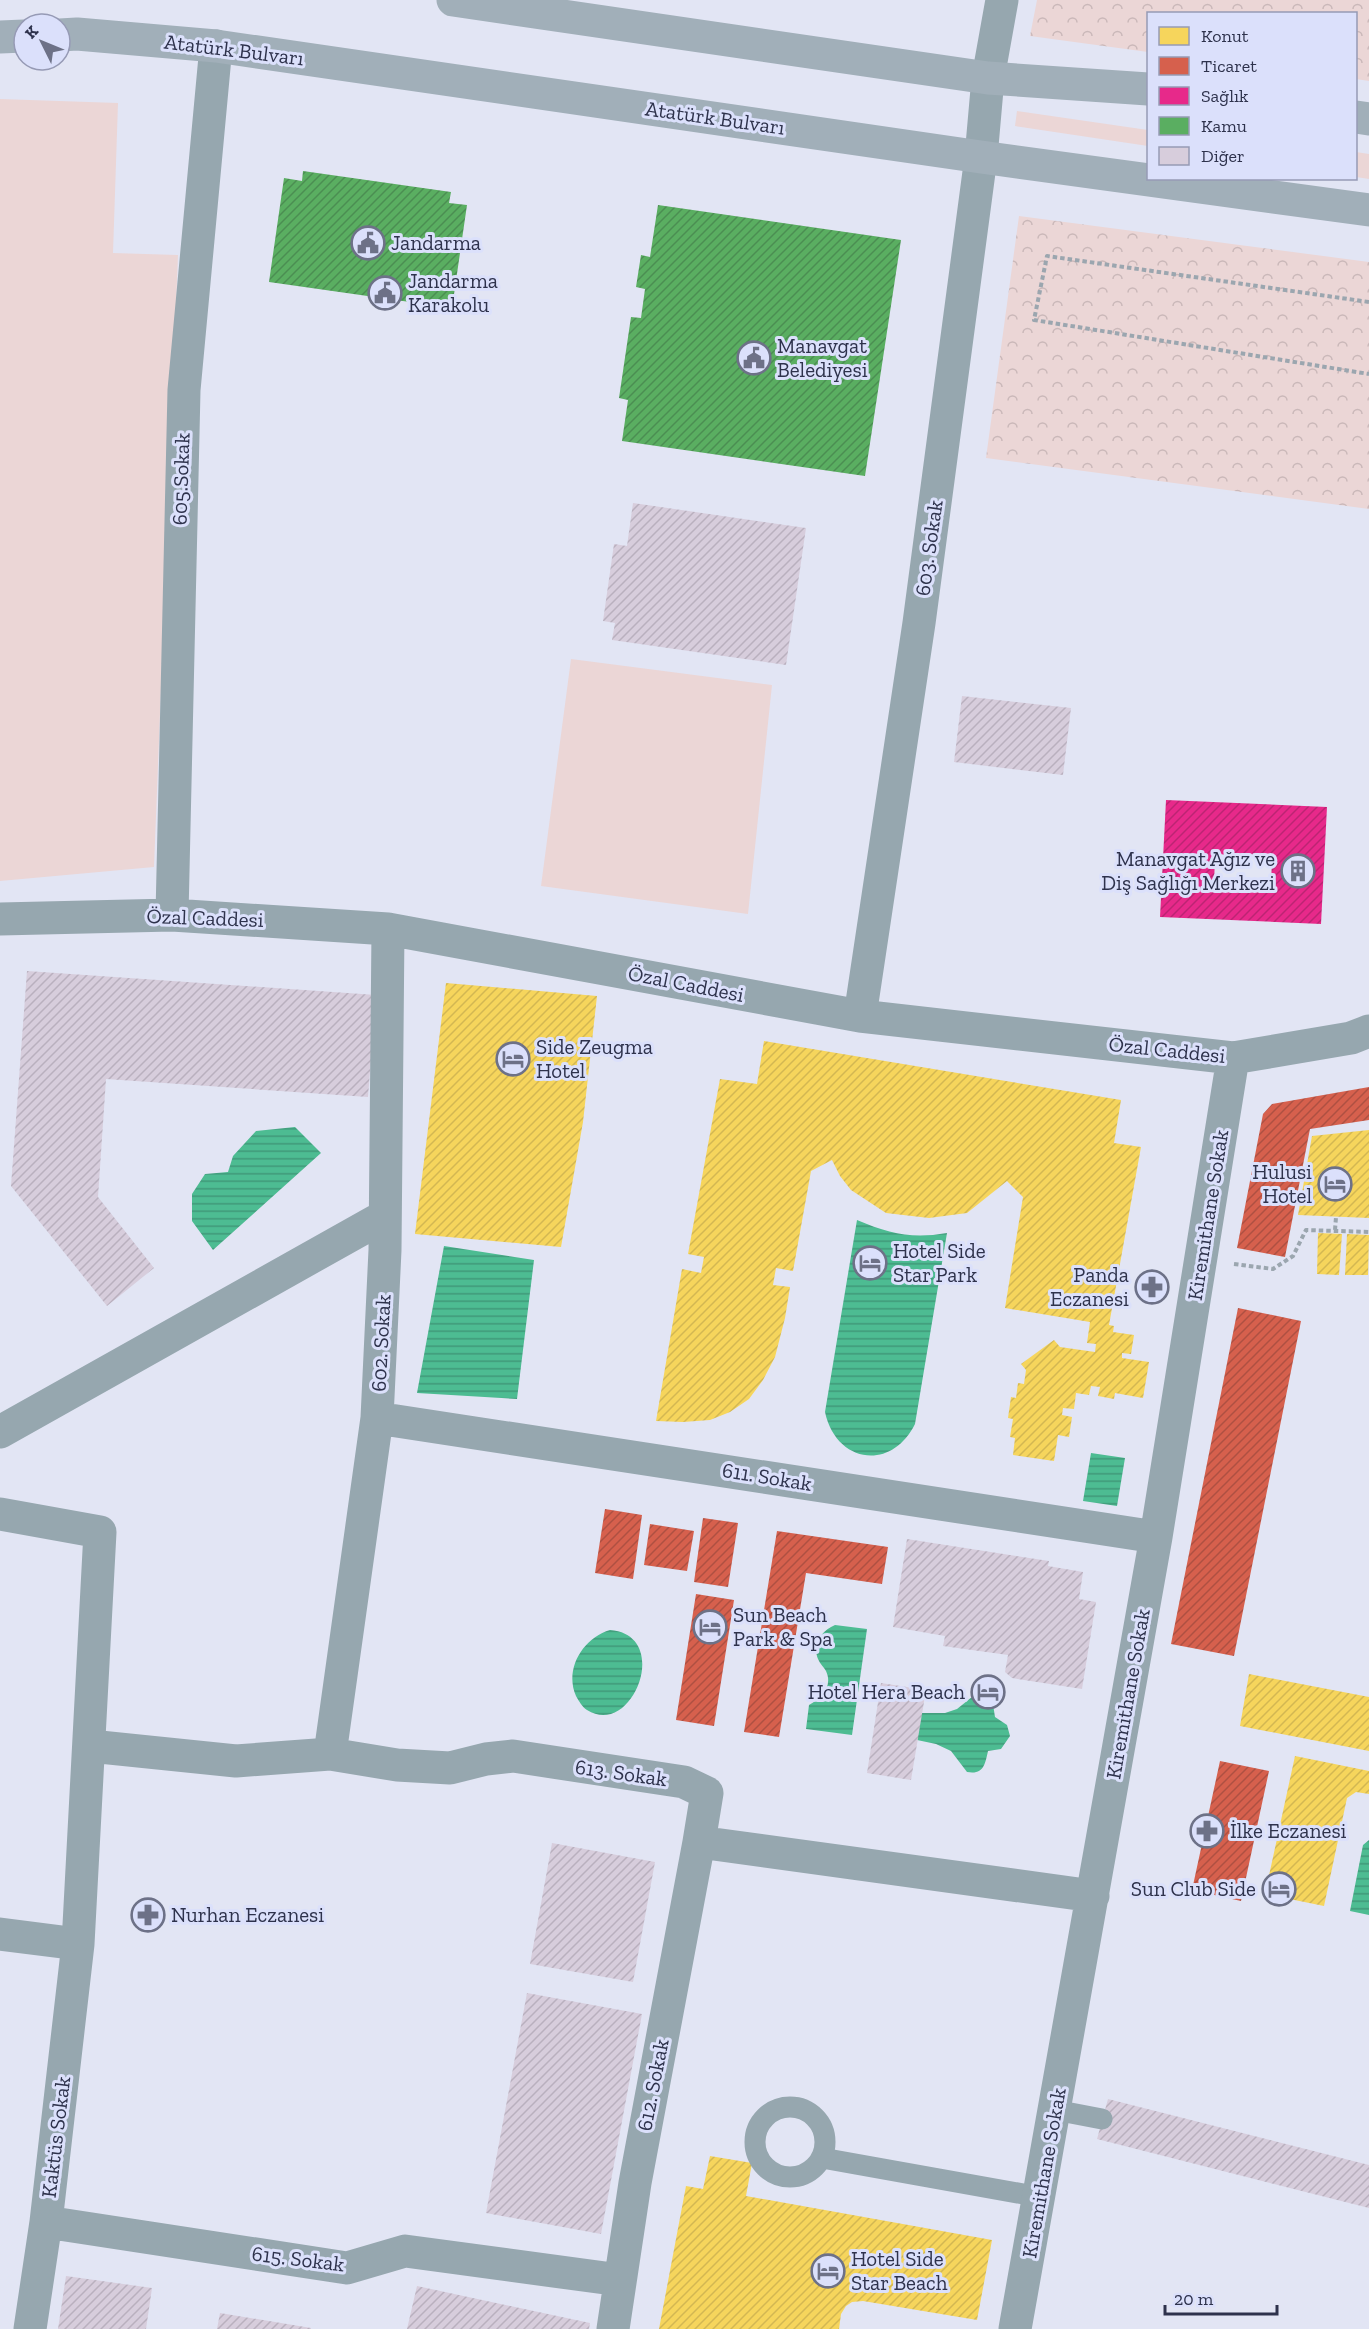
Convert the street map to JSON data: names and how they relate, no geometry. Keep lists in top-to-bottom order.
{
  "streets": {
    "main road": ["Atatürk Bulvarı"],
    "street": [
      "605.Sokak",
      "603. Sokak",
      "Özal Caddesi",
      "Kiremithane Sokak",
      "602. Sokak",
      "611. Sokak",
      "613. Sokak",
      "612. Sokak",
      "Kaktüs Sokak",
      "615. Sokak"
    ]
  },
  "crossings": [
    ["Atatürk Bulvarı", "605.Sokak"],
    ["Atatürk Bulvarı", "603. Sokak"],
    ["605.Sokak", "Özal Caddesi"],
    ["603. Sokak", "Özal Caddesi"],
    ["Özal Caddesi", "Kiremithane Sokak"],
    ["Özal Caddesi", "602. Sokak"],
    ["Kiremithane Sokak", "611. Sokak"],
    ["602. Sokak", "611. Sokak"],
    ["602. Sokak", "613. Sokak"],
    ["613. Sokak", "612. Sokak"],
    ["613. Sokak", "Kaktüs Sokak"],
    ["612. Sokak", "615. Sokak"],
    ["Kaktüs Sokak", "615. Sokak"]
  ],
  "places": {
    "public building": ["Jandarma", "Jandarma Karakolu", "Manavgat Belediyesi"],
    "building": ["Manavgat Ağız ve Diş Sağlığı Merkezi"],
    "hotel": [
      "Side Zeugma Hotel",
      "Hulusi Hotel",
      "Hotel Side Star Park",
      "Sun Beach Park & Spa",
      "Hotel Hera Beach",
      "Sun Club Side",
      "Hotel Side Star Beach"
    ],
    "pharmacy": ["Panda Eczanesi", "İlke Eczanesi", "Nurhan Eczanesi"]
  },
  "legend": [
    "Konut",
    "Ticaret",
    "Sağlık",
    "Kamu",
    "Diğer"
  ],
  "scale_bar": "20 m",
  "north": "top left"
}
